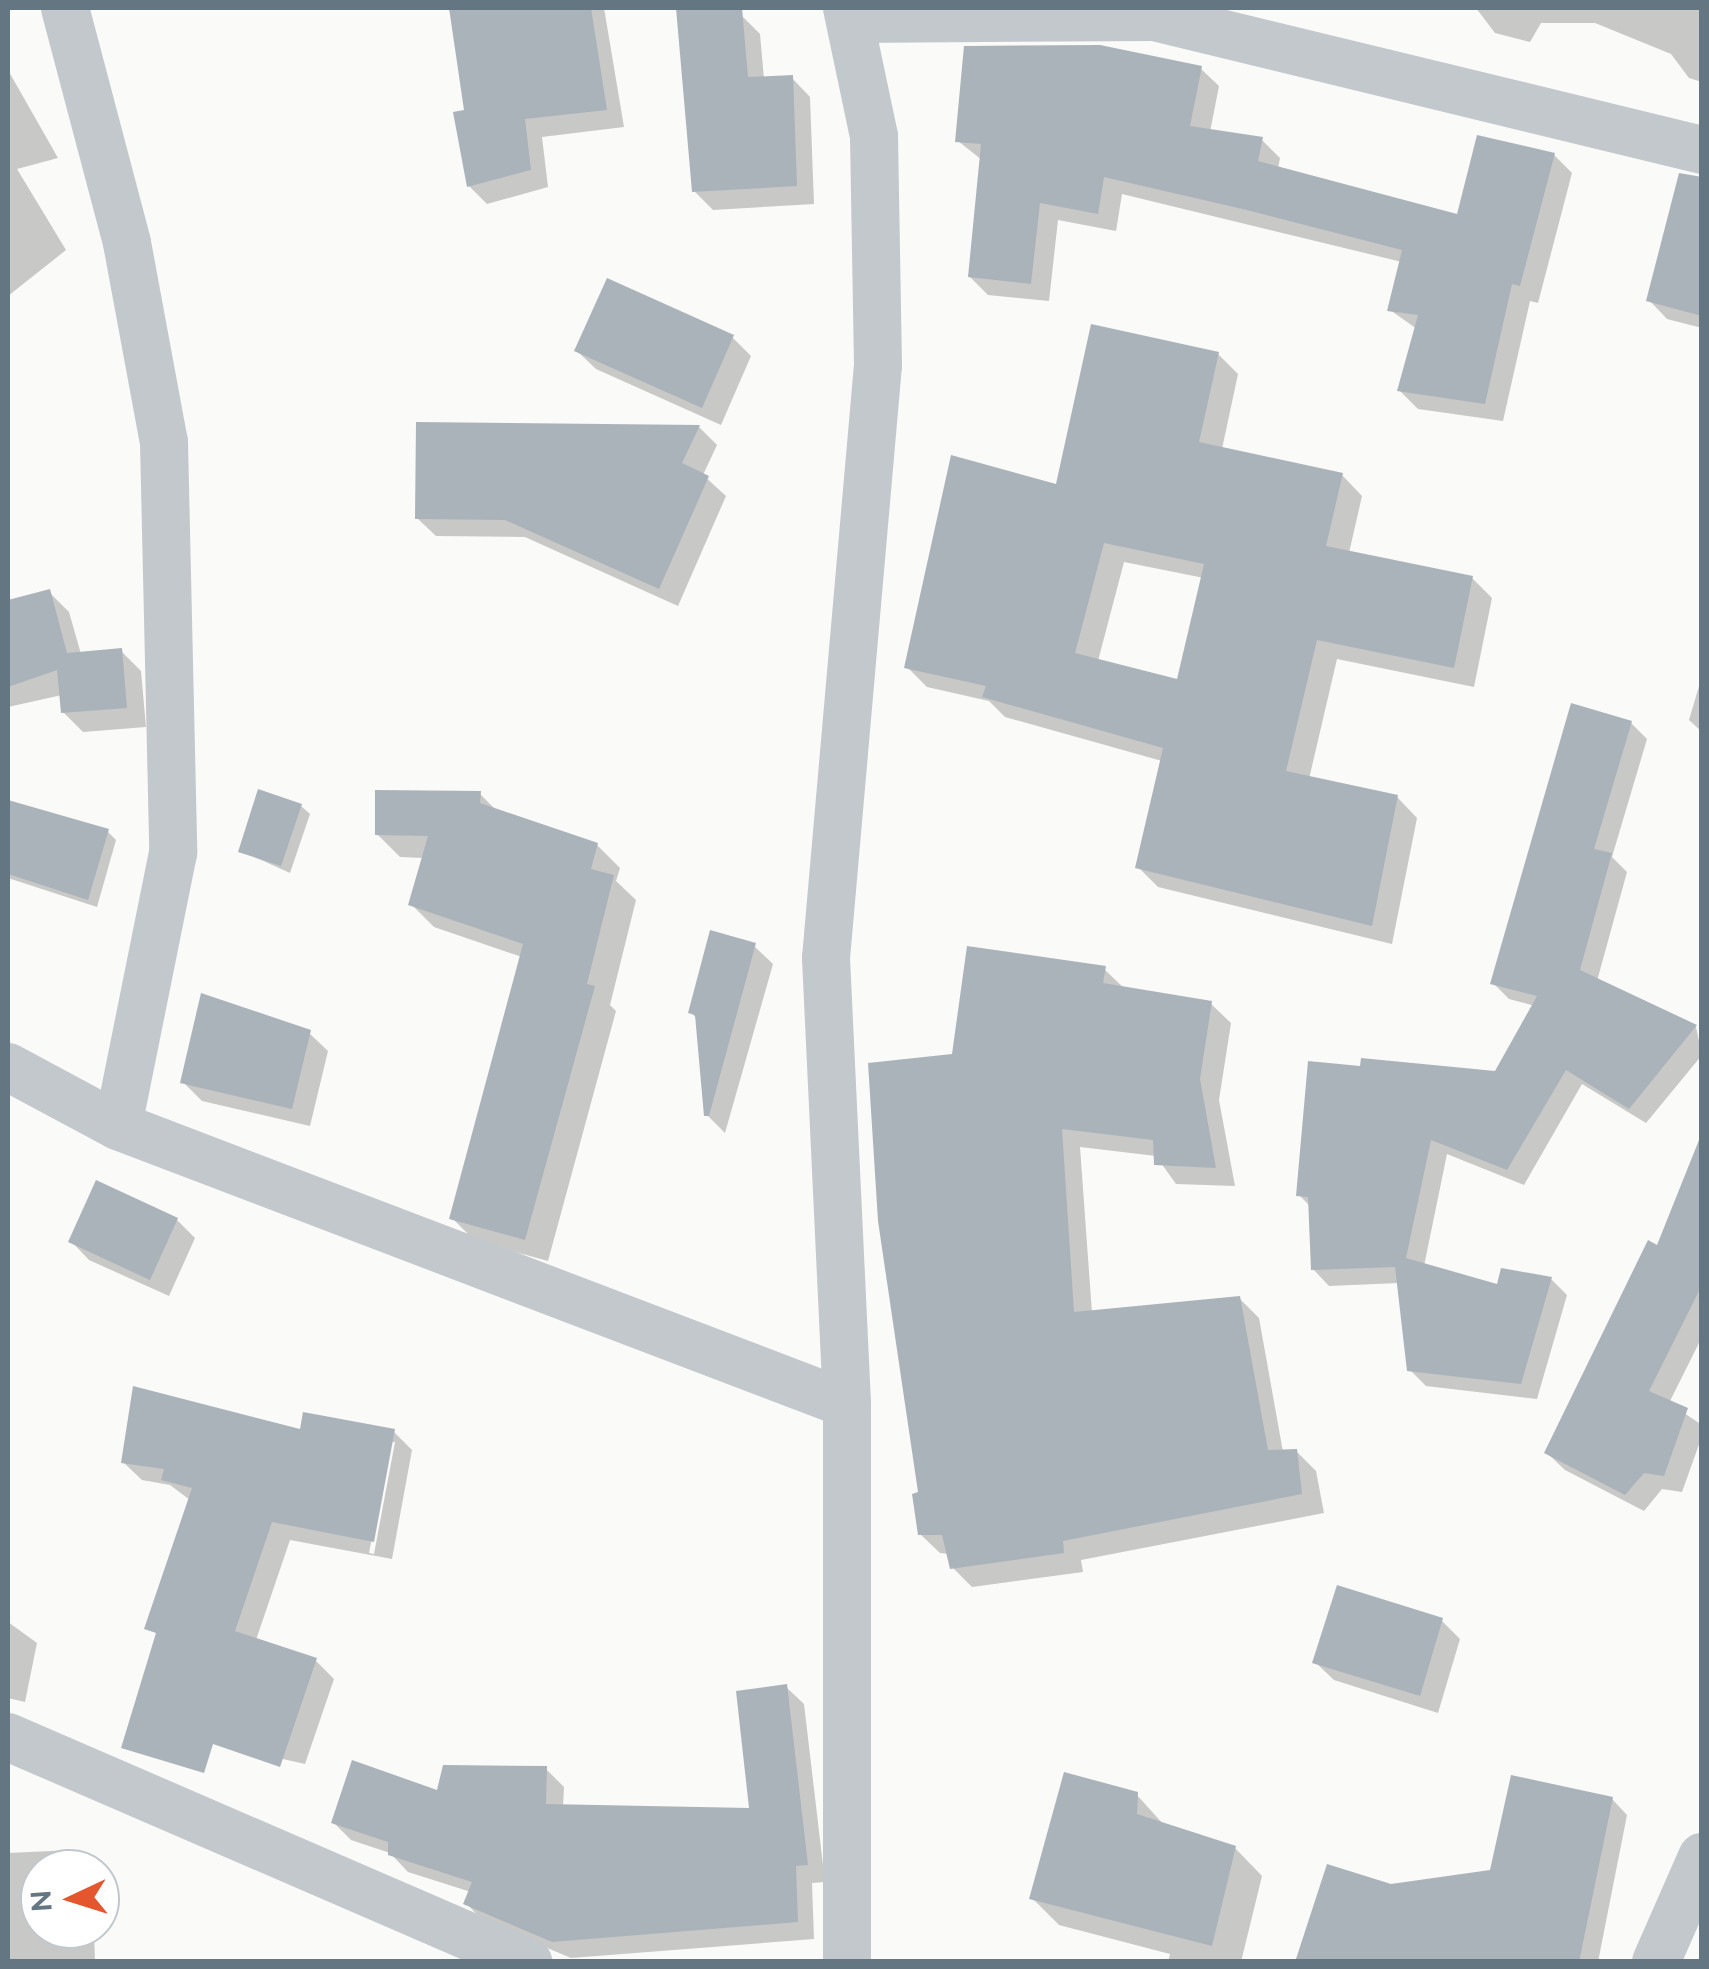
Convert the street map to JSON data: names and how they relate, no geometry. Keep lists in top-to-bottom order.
{
  "north": "left"
}
